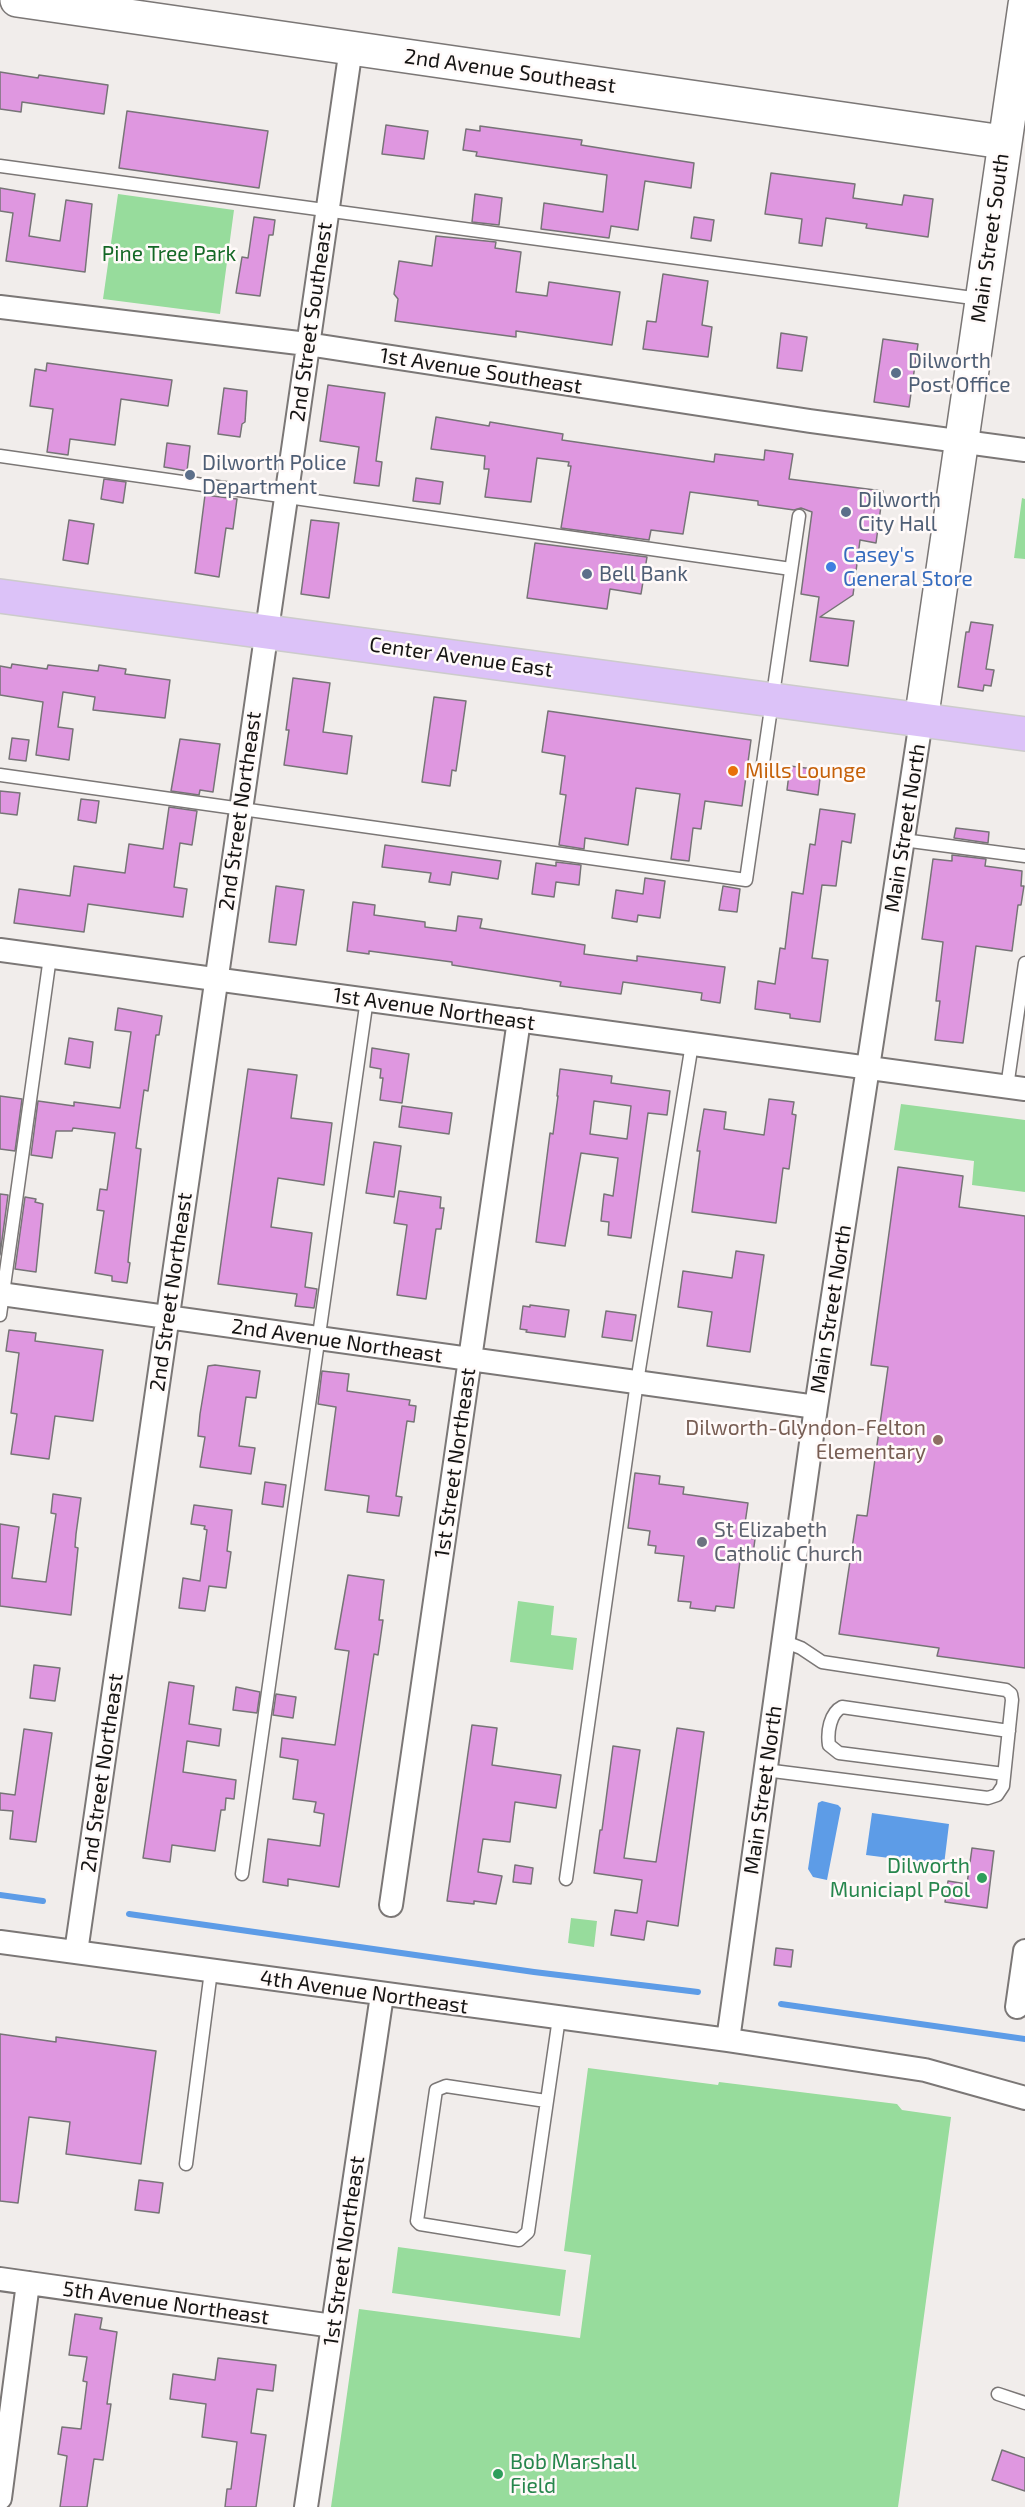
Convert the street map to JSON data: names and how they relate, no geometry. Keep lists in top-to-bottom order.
{
  "streets": {
    "main road": ["Center Avenue East"],
    "street": [
      "2nd Avenue Southeast",
      "Main Street South",
      "2nd Street Southeast",
      "1st Avenue Southeast",
      "2nd Street Northeast",
      "Main Street North",
      "1st Avenue Northeast",
      "2nd Avenue Northeast",
      "1st Street Northeast",
      "4th Avenue Northeast",
      "5th Avenue Northeast"
    ]
  },
  "crossings": [
    ["2nd Avenue Southeast", "Main Street South"],
    ["2nd Avenue Southeast", "2nd Street Southeast"],
    ["Main Street South", "1st Avenue Southeast"],
    ["Main Street South", "Center Avenue East"],
    ["Main Street South", "Main Street North"],
    ["2nd Street Southeast", "1st Avenue Southeast"],
    ["2nd Street Southeast", "Center Avenue East"],
    ["2nd Street Southeast", "2nd Street Northeast"],
    ["Center Avenue East", "2nd Street Northeast"],
    ["Center Avenue East", "Main Street North"],
    ["2nd Street Northeast", "1st Avenue Northeast"],
    ["2nd Street Northeast", "2nd Avenue Northeast"],
    ["2nd Street Northeast", "4th Avenue Northeast"],
    ["Main Street North", "1st Avenue Northeast"],
    ["Main Street North", "2nd Avenue Northeast"],
    ["Main Street North", "4th Avenue Northeast"],
    ["1st Avenue Northeast", "1st Street Northeast"],
    ["2nd Avenue Northeast", "1st Street Northeast"],
    ["1st Street Northeast", "4th Avenue Northeast"],
    ["1st Street Northeast", "5th Avenue Northeast"]
  ],
  "parks": ["Pine Tree Park"],
  "places": [
    "Dilworth Post Office",
    "Dilworth Police Department",
    "Dilworth City Hall",
    "Casey's General Store",
    "Bell Bank",
    "Mills Lounge",
    "Dilworth-Glyndon-Felton Elementary",
    "St Elizabeth Catholic Church",
    "Dilworth Municiapl Pool",
    "Bob Marshall Field"
  ]
}
